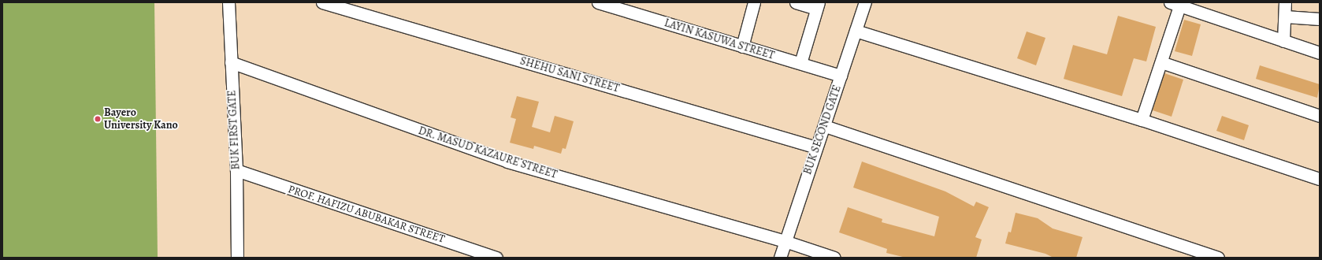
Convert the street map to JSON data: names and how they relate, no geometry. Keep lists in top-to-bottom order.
{
  "streets": {
    "street": [
      "LAYIN KASUWA STREET",
      "SHEHU SANI STREET",
      "BUK FIRST GATE",
      "BUK SECOND GATE",
      "DR. MASUD KAZAURE STREET",
      "PROF. HAFIZU ABUBAKAR STREET"
    ]
  },
  "crossings": [
    ["LAYIN KASUWA STREET", "BUK SECOND GATE"],
    ["SHEHU SANI STREET", "BUK SECOND GATE"],
    ["BUK FIRST GATE", "DR. MASUD KAZAURE STREET"],
    ["BUK FIRST GATE", "PROF. HAFIZU ABUBAKAR STREET"],
    ["BUK SECOND GATE", "DR. MASUD KAZAURE STREET"]
  ],
  "places": ["Bayero University Kano"]
}
